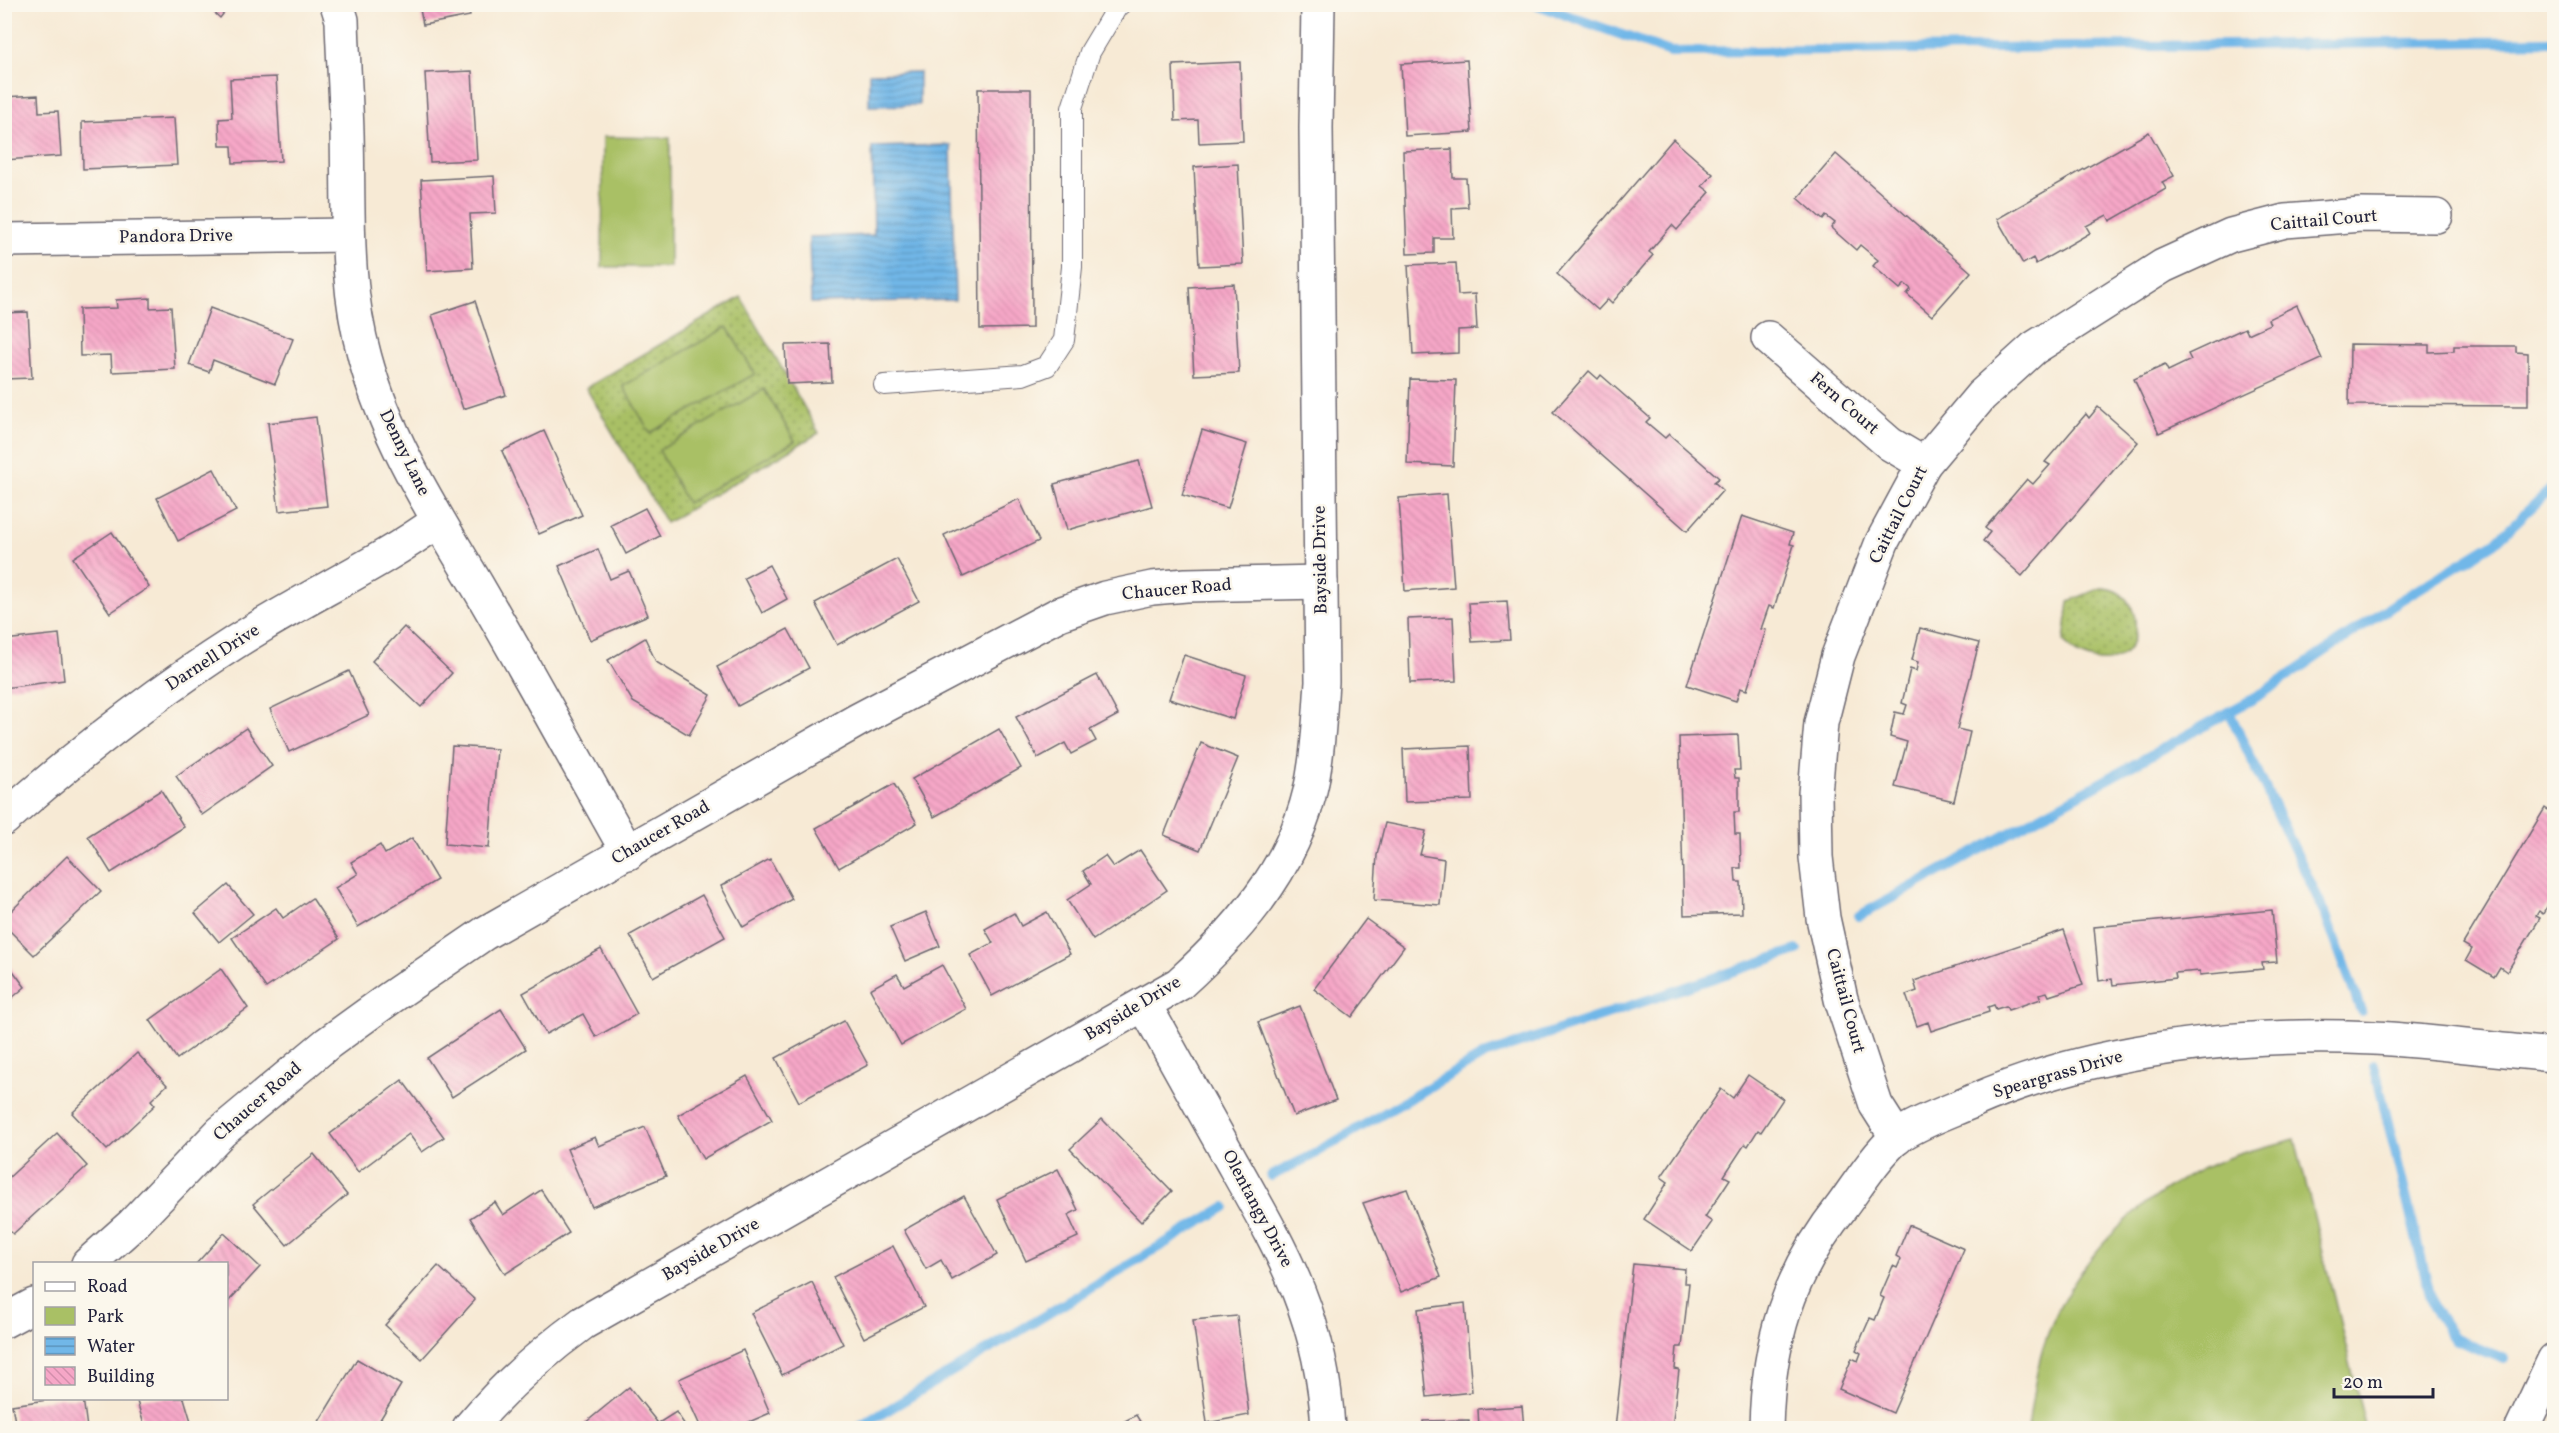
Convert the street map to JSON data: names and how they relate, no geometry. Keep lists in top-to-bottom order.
{
  "streets": {
    "street": [
      "Caittail Court",
      "Pandora Drive",
      "Fern Court",
      "Denny Lane",
      "Bayside Drive",
      "Chaucer Road",
      "Darnell Drive",
      "Speargrass Drive",
      "Olentangy Drive"
    ]
  },
  "crossings": [
    ["Caittail Court", "Fern Court"],
    ["Caittail Court", "Speargrass Drive"],
    ["Pandora Drive", "Denny Lane"],
    ["Denny Lane", "Chaucer Road"],
    ["Denny Lane", "Darnell Drive"],
    ["Bayside Drive", "Chaucer Road"],
    ["Bayside Drive", "Olentangy Drive"]
  ],
  "legend": [
    "Road",
    "Park",
    "Water",
    "Building"
  ],
  "scale_bar": "20 m"
}
